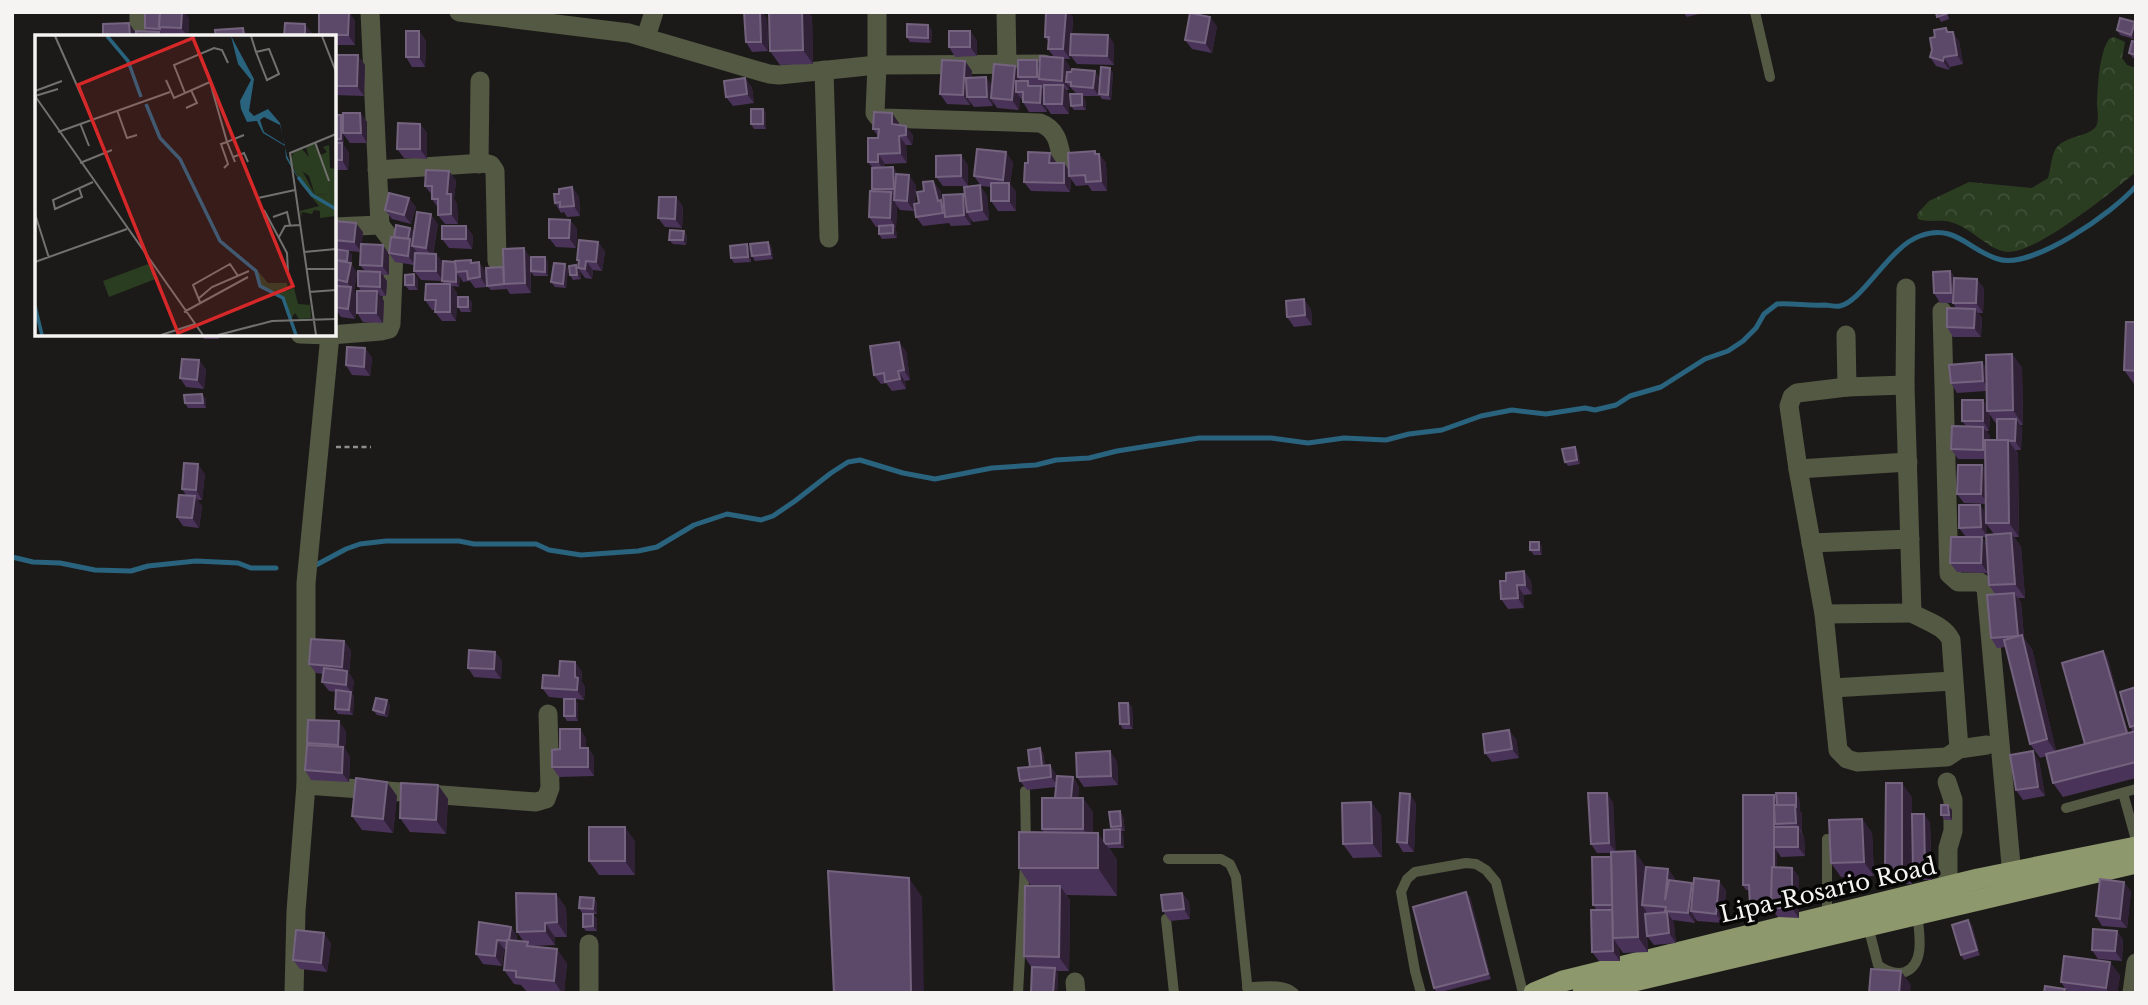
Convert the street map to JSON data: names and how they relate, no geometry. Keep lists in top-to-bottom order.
{
  "streets": {
    "main road": ["Lipa-Rosario Road"]
  }
}
